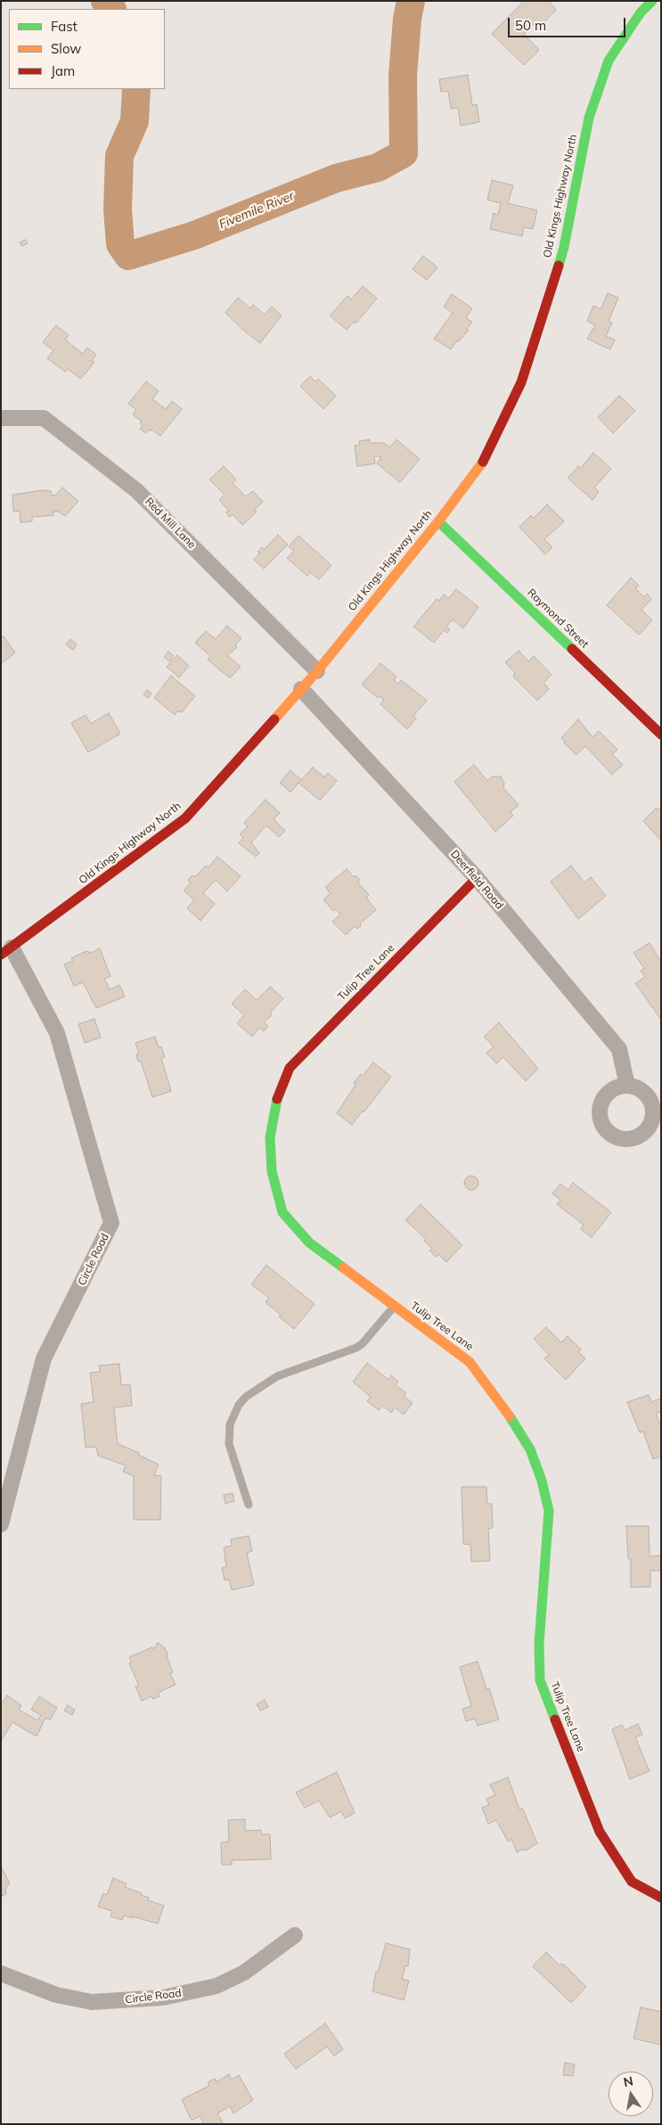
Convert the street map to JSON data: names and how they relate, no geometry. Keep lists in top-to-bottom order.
{
  "streets": {
    "street": [
      "Old Kings Highway North",
      "Red Mill Lane",
      "Raymond Street",
      "Deerfield Road",
      "Tulip Tree Lane",
      "Circle Road"
    ]
  },
  "crossings": [
    ["Old Kings Highway North", "Red Mill Lane"],
    ["Old Kings Highway North", "Raymond Street"],
    ["Old Kings Highway North", "Deerfield Road"],
    ["Old Kings Highway North", "Circle Road"],
    ["Deerfield Road", "Tulip Tree Lane"]
  ],
  "water": ["Fivemile River"],
  "legend": ["Fast", "Slow", "Jam"],
  "scale_bar": "50 m",
  "north": "top"
}
